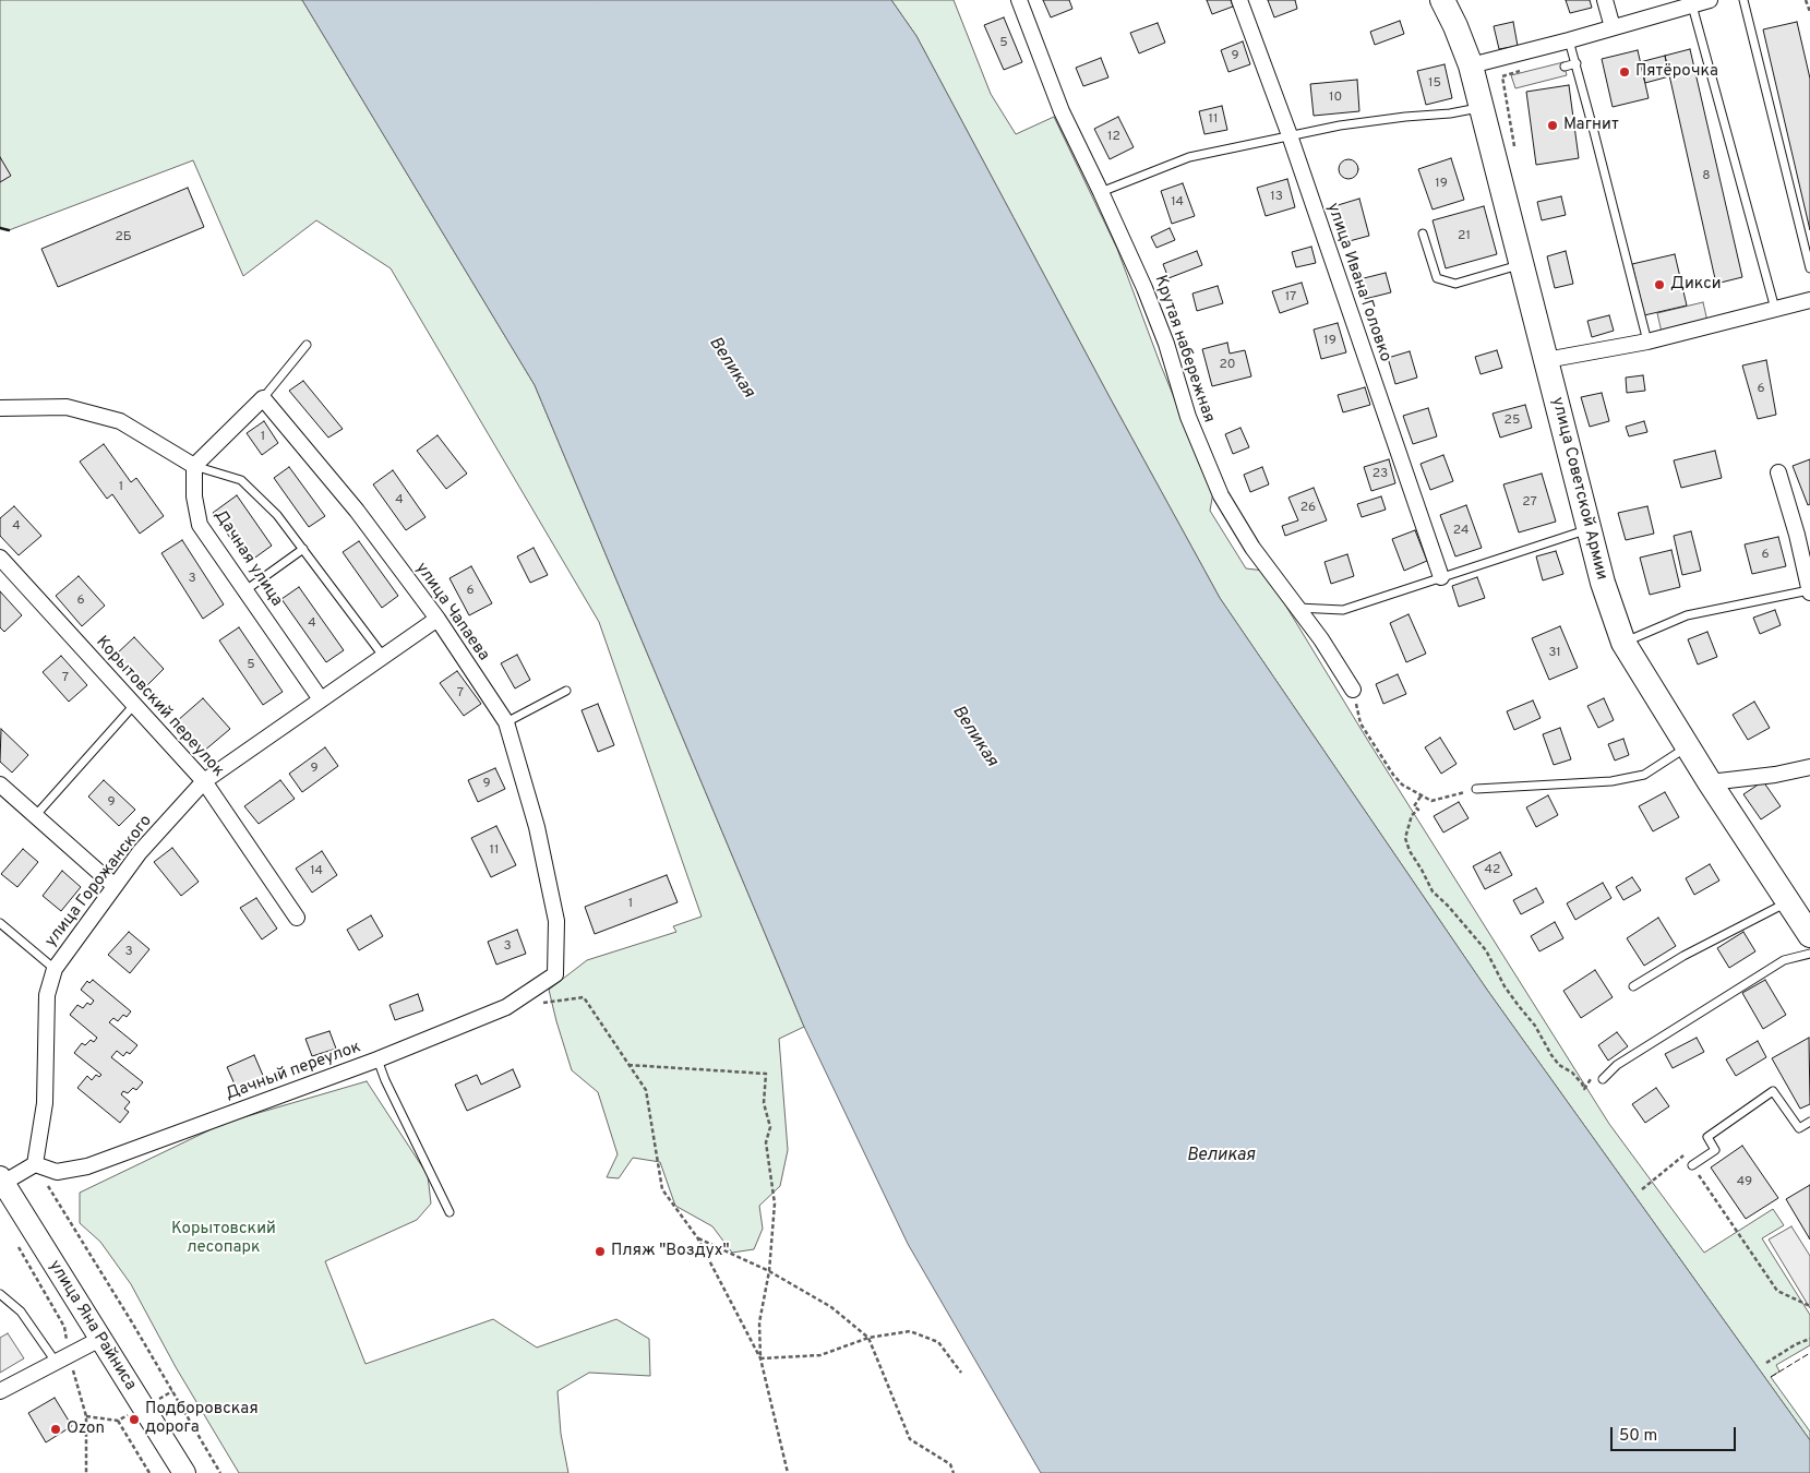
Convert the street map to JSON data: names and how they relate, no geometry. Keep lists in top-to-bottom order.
{
  "streets": {
    "main road": ["улица Советской Армии"],
    "street": [
      "улица Ивана Головко",
      "Крутая набережная",
      "Дачная улица",
      "улица Чапаева",
      "Корытовский переулок",
      "улица Горожанского",
      "Дачный переулок",
      "улица Яна Райниса"
    ]
  },
  "crossings": [
    ["Дачная улица", "улица Горожанского"],
    ["улица Чапаева", "улица Горожанского"],
    ["улица Чапаева", "Дачный переулок"],
    ["Корытовский переулок", "улица Горожанского"],
    ["улица Горожанского", "Дачный переулок"]
  ],
  "water": ["Великая"],
  "parks": ["Корытовский лесопарк"],
  "places": [
    "Пятёрочка",
    "Магнит",
    "Дикси",
    "Пляж \"Воздух\"",
    "Подборовская дорога",
    "Ozon"
  ],
  "house_numbers": [
    "5",
    "9",
    "15",
    "10",
    "11",
    "12",
    "8",
    "19",
    "13",
    "14",
    "21",
    "2Б",
    "17",
    "19",
    "20",
    "6",
    "25",
    "1",
    "23",
    "1",
    "4",
    "27",
    "26",
    "4",
    "24",
    "6",
    "3",
    "6",
    "6",
    "4",
    "31",
    "5",
    "7",
    "7",
    "9",
    "9",
    "9",
    "11",
    "42",
    "14",
    "1",
    "3",
    "3",
    "49"
  ],
  "scale_bar": "50 m"
}
